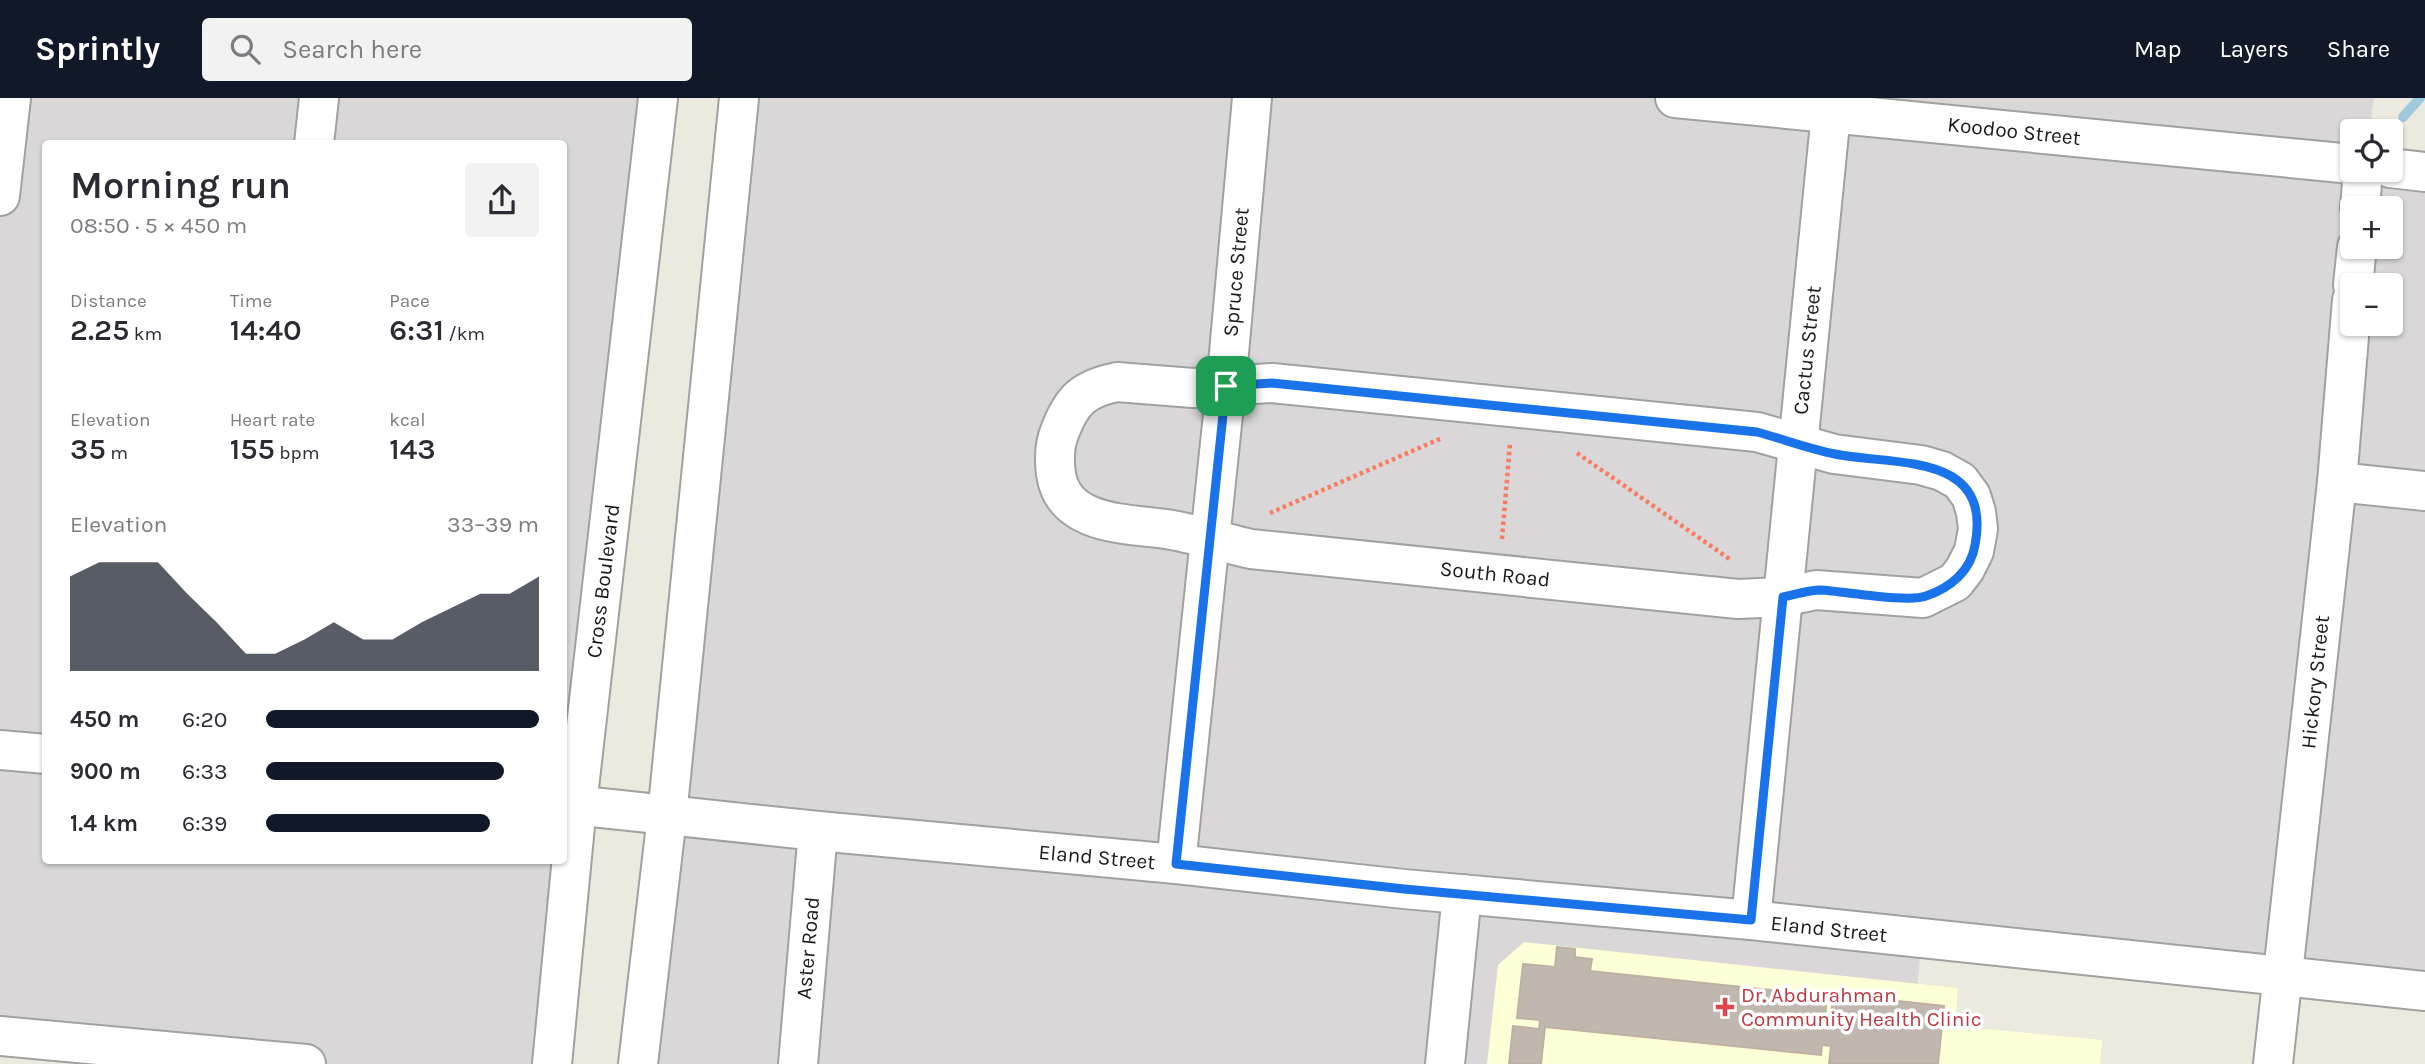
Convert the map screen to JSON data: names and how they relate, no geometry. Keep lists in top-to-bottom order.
{
  "streets": {
    "street": [
      "Koodoo Street",
      "Spruce Street",
      "Cactus Street",
      "South Road",
      "Cross Boulevard",
      "Hickory Street",
      "Eland Street",
      "Aster Road"
    ]
  },
  "crossings": [
    ["Koodoo Street", "Cactus Street"],
    ["Spruce Street", "South Road"],
    ["Spruce Street", "Eland Street"],
    ["Cactus Street", "South Road"],
    ["Cactus Street", "Eland Street"],
    ["Cross Boulevard", "Eland Street"],
    ["Hickory Street", "Eland Street"],
    ["Eland Street", "Aster Road"]
  ],
  "places": {
    "health": ["Dr. Abdurahman Community Health Clinic"]
  },
  "page": {
    "header": "Sprintly",
    "search": "Search here",
    "nav": ["Map", "Layers", "Share"],
    "map_buttons": ["+", "−"],
    "heading": ["Morning run", "08:50 · 5 × 450 m"],
    "stats": [
      ["Distance", "2.25 km"],
      ["Time", "14:40"],
      ["Pace", "6:31 /km"],
      ["Elevation", "35 m"],
      ["Heart rate", "155 bpm"],
      ["kcal", "143"]
    ],
    "chart": ["Elevation", "33–39 m"],
    "list": [
      {
        "name": "450 m",
        "note": "6:20"
      },
      {
        "name": "900 m",
        "note": "6:33"
      },
      {
        "name": "1.4 km",
        "note": "6:39"
      }
    ]
  }
}
